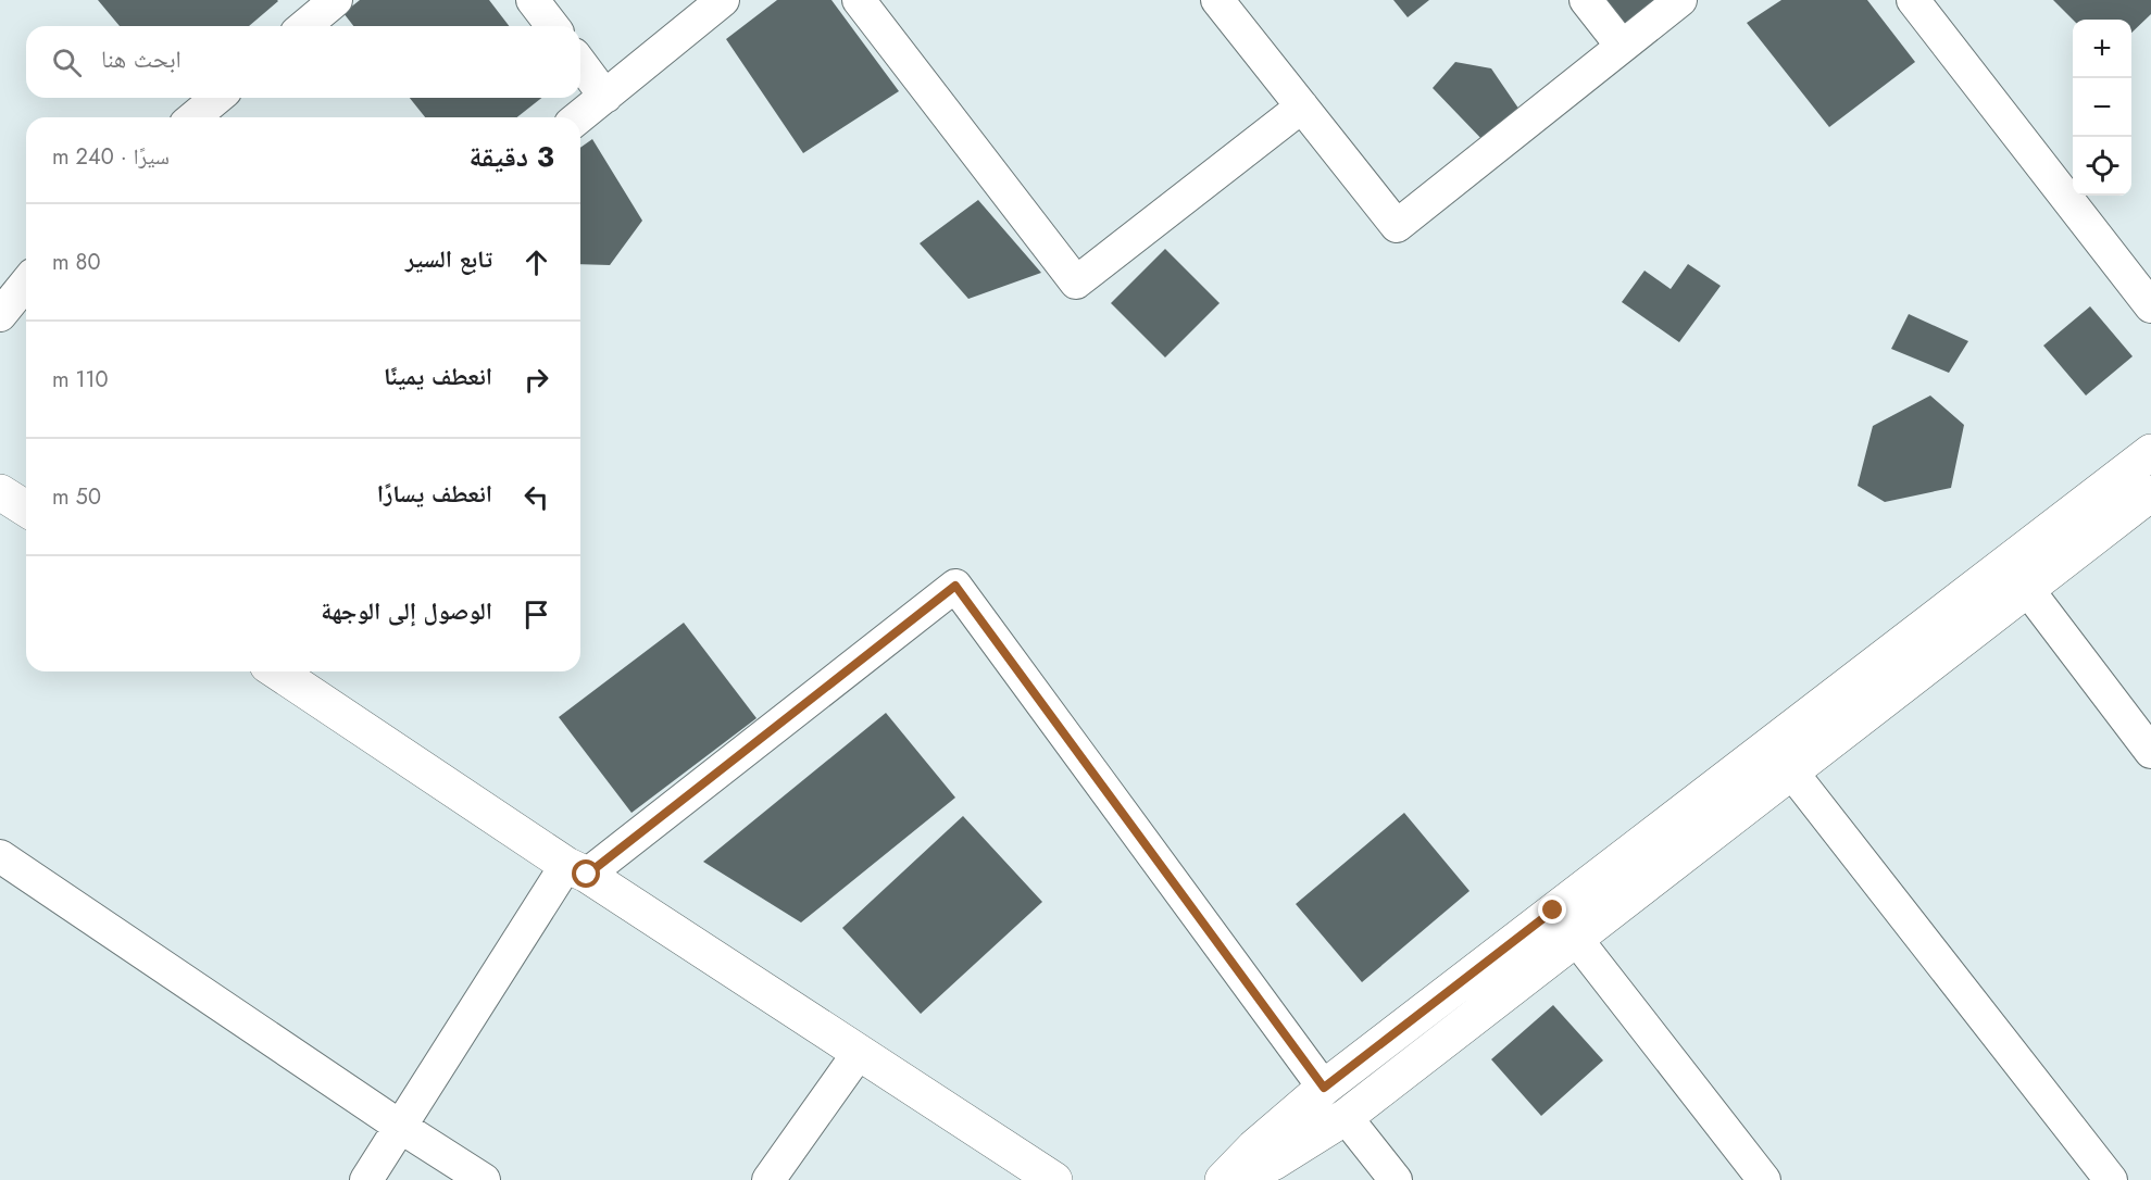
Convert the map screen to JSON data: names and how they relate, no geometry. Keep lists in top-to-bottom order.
{
  "page": {
    "map_buttons": ["+", "−"],
    "search": "ابحث هنا",
    "heading": ["3 دقيقة", "سيرًا · 240 m"],
    "list": [
      ["تابع السير", "80 m"],
      ["انعطف يمينًا", "110 m"],
      ["انعطف يسارًا", "50 m"],
      "الوصول إلى الوجهة"
    ]
  }
}
